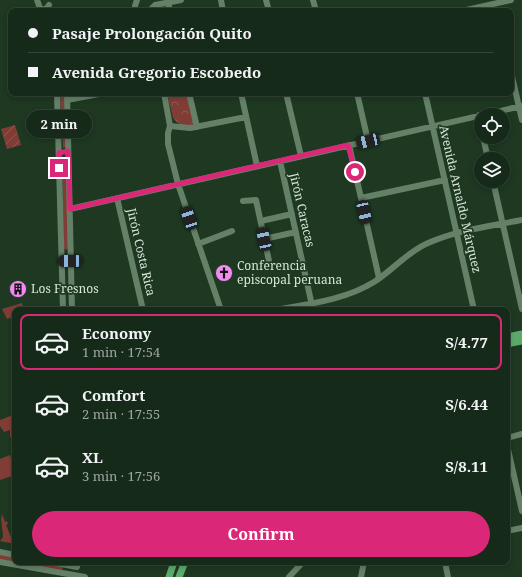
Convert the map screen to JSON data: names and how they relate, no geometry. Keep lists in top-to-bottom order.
{
  "streets": {
    "street": ["Avenida Arnaldo Márquez", "Jirón Caracas", "Jirón Costa Rica"]
  },
  "places": {
    "church": ["Conferencia episcopal peruana"],
    "building": ["Los Fresnos"]
  },
  "page": {
    "banner": ["Pasaje Prolongación Quito", "Avenida Gregorio Escobedo"],
    "bubble": "2 min",
    "list": [
      {
        "name": "Economy",
        "note": "1 min · 17:54",
        "value": "S/4.77"
      },
      {
        "name": "Comfort",
        "note": "2 min · 17:55",
        "value": "S/6.44"
      },
      {
        "name": "XL",
        "note": "3 min · 17:56",
        "value": "S/8.11"
      }
    ],
    "buttons": "Confirm"
  }
}
